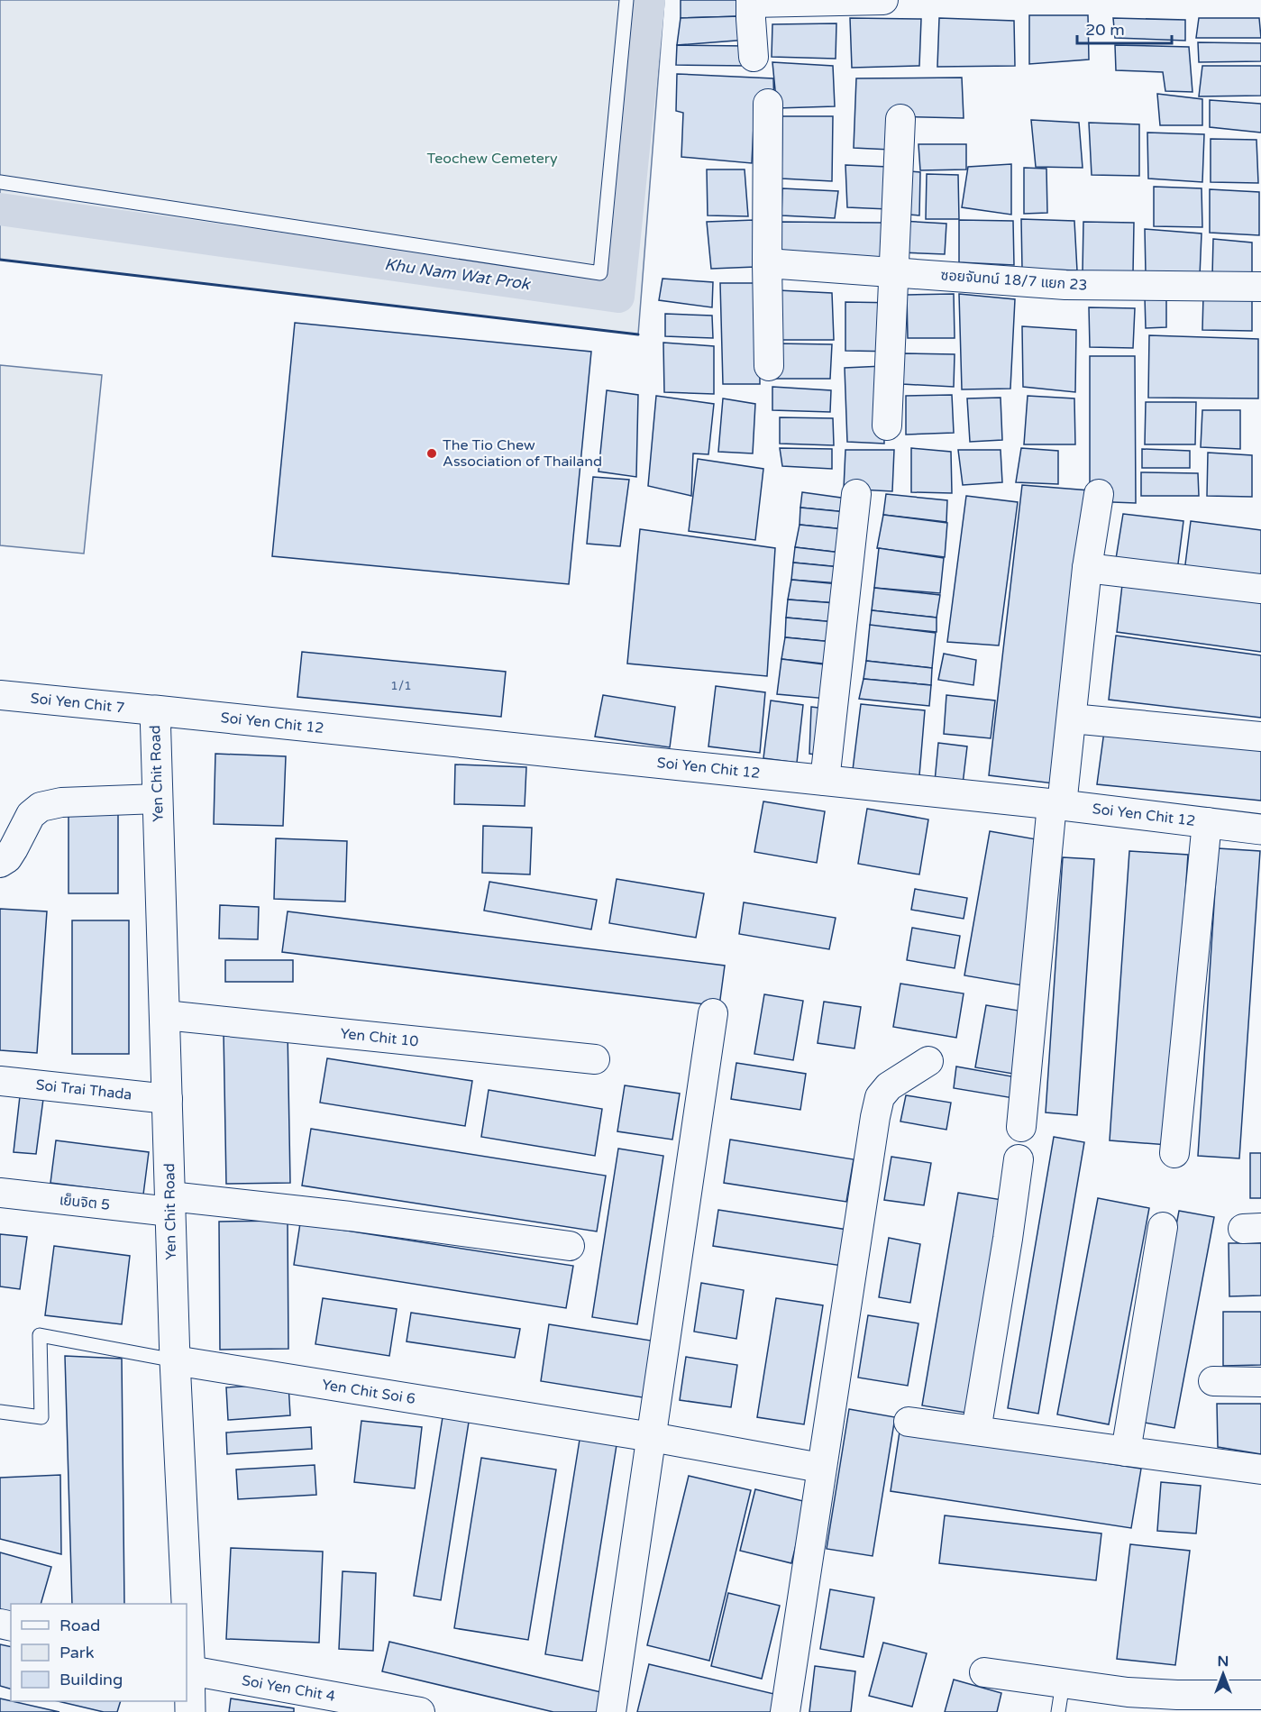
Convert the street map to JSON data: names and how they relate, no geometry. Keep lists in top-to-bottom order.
{
  "streets": {
    "street": [
      "ซอยจันทน์ 18/7 แยก 23",
      "Soi Yen Chit 7",
      "Soi Yen Chit 12",
      "Yen Chit Road",
      "Yen Chit 10",
      "Soi Trai Thada",
      "เย็นจิต 5",
      "Yen Chit Soi 6",
      "Soi Yen Chit 4"
    ]
  },
  "crossings": [
    ["Soi Yen Chit 7", "Soi Yen Chit 12"],
    ["Soi Yen Chit 7", "Yen Chit Road"],
    ["Soi Yen Chit 12", "Yen Chit Road"],
    ["Yen Chit Road", "Yen Chit 10"],
    ["Yen Chit Road", "Soi Trai Thada"],
    ["Yen Chit Road", "เย็นจิต 5"],
    ["Yen Chit Road", "Yen Chit Soi 6"],
    ["Yen Chit Road", "Soi Yen Chit 4"]
  ],
  "water": ["Khu Nam Wat Prok"],
  "parks": ["Teochew Cemetery"],
  "places": ["The Tio Chew Association of Thailand"],
  "house_numbers": ["1/1"],
  "legend": ["Road", "Park", "Building"],
  "scale_bar": "20 m",
  "north": "top"
}
